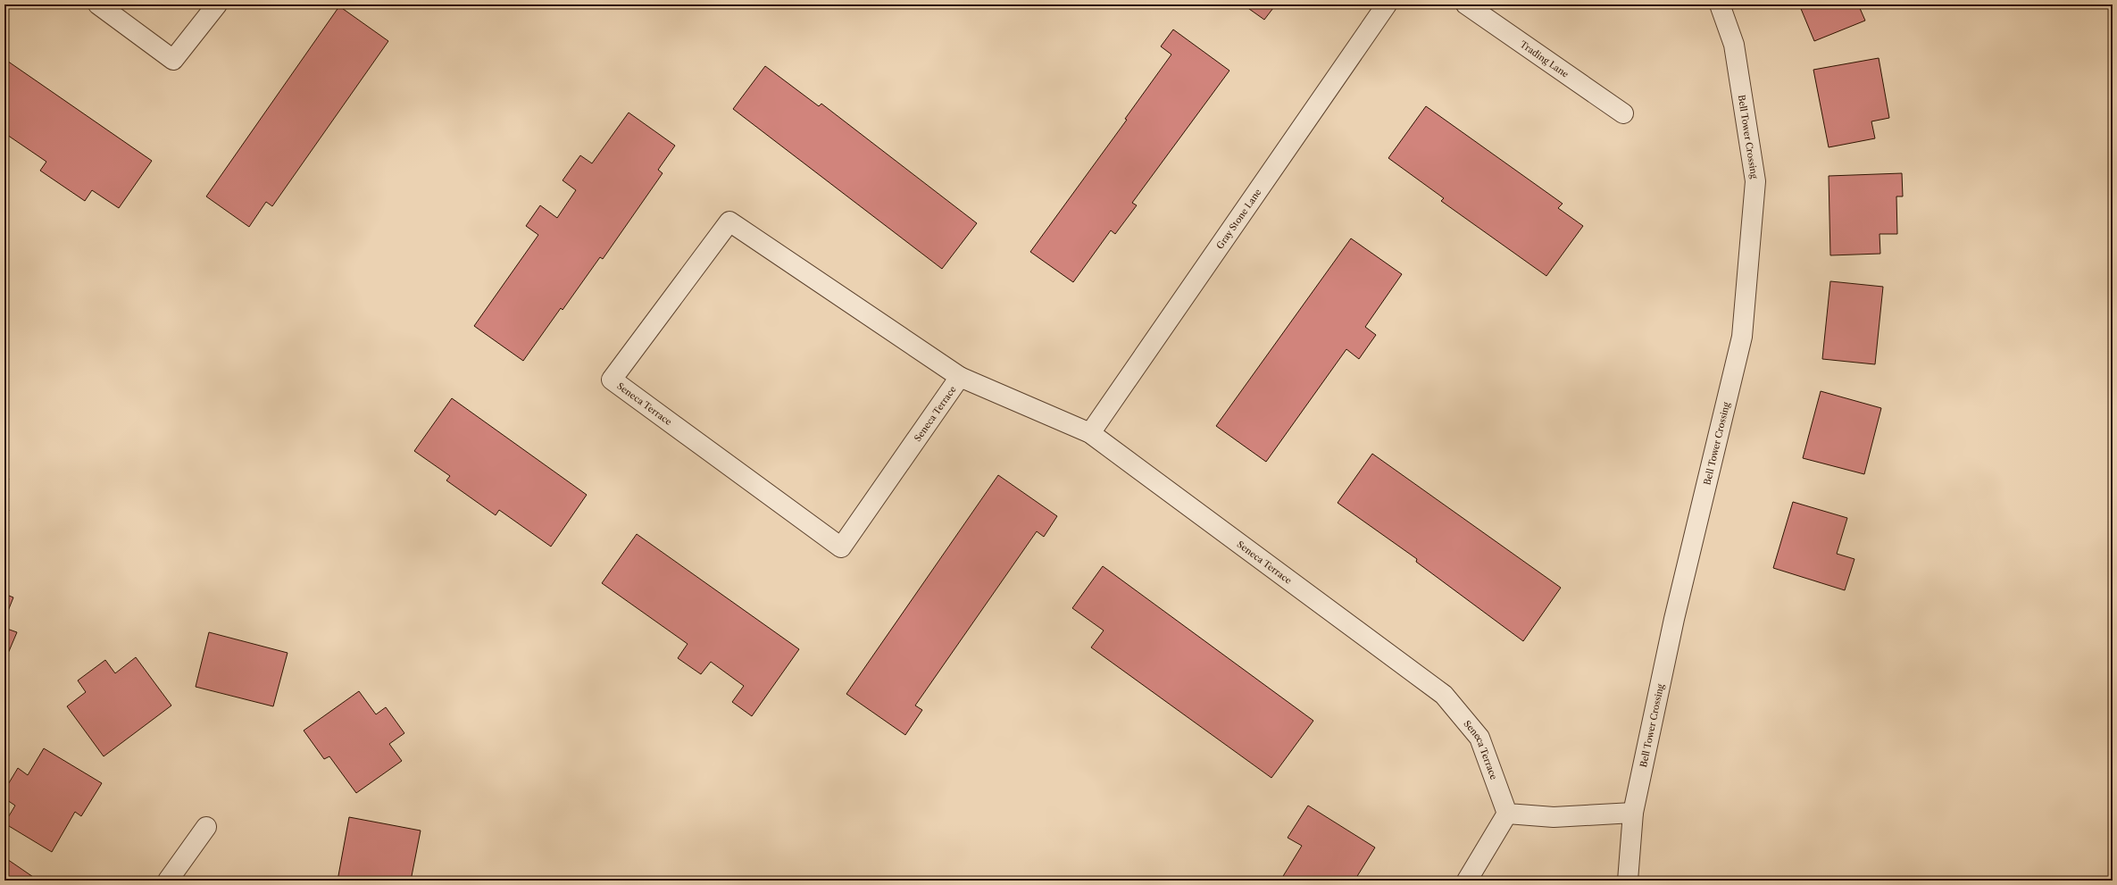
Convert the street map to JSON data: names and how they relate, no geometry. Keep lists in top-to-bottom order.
{
  "streets": {
    "street": [
      "Trading Lane",
      "Bell Tower Crossing",
      "Gray Stone Lane",
      "Seneca Terrace"
    ]
  },
  "crossings": [
    ["Gray Stone Lane", "Seneca Terrace"]
  ]
}
